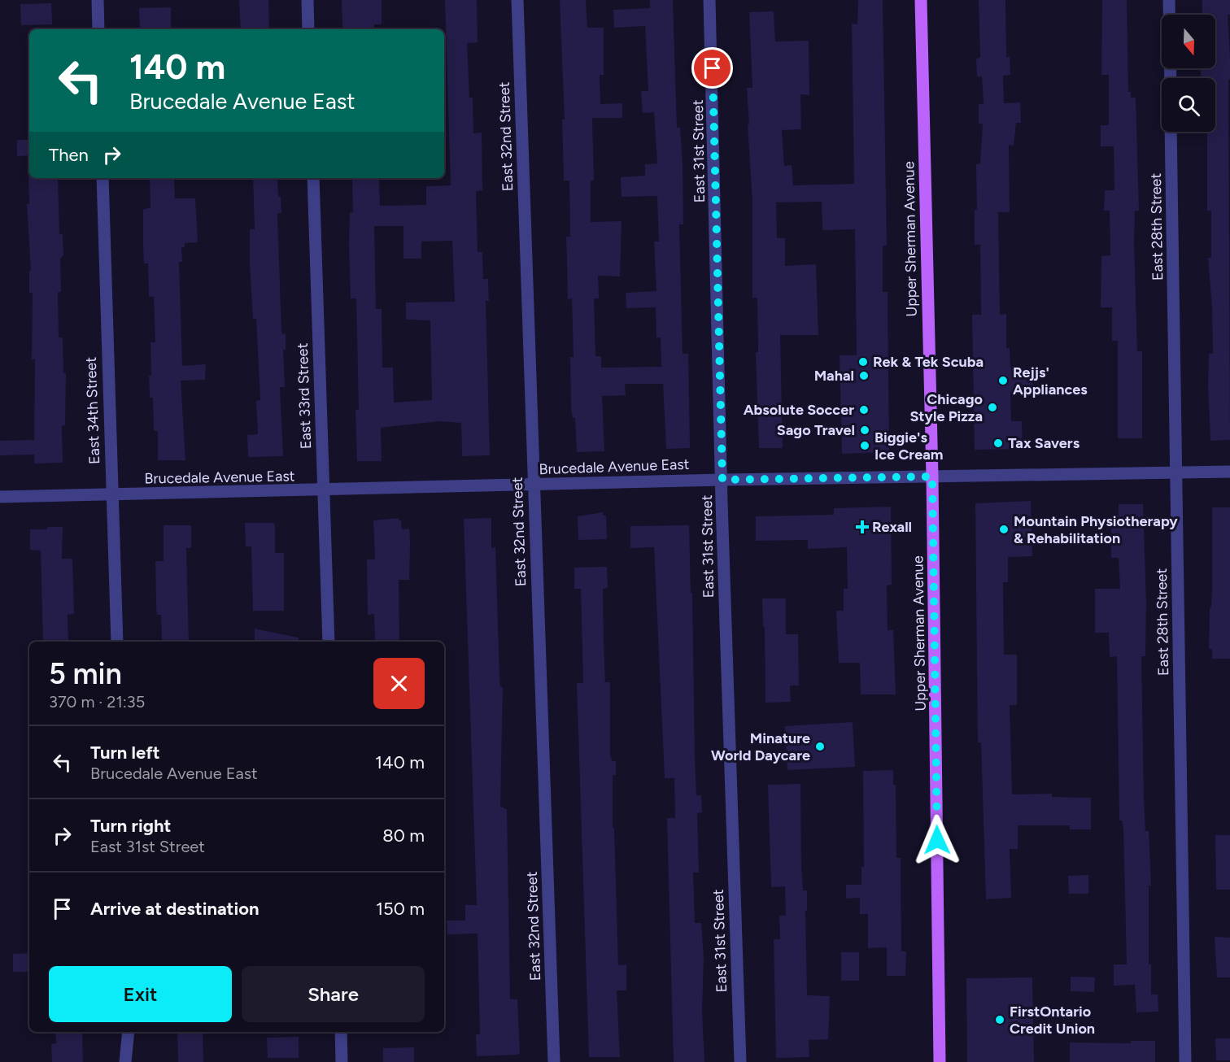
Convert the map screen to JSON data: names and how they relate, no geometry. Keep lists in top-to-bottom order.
{
  "streets": {
    "main road": ["Upper Sherman Avenue"],
    "street": [
      "East 32nd Street",
      "East 31st Street",
      "East 28th Street",
      "East 33rd Street",
      "East 34th Street",
      "Brucedale Avenue East"
    ]
  },
  "crossings": [
    ["East 32nd Street", "Brucedale Avenue East"],
    ["East 31st Street", "Brucedale Avenue East"],
    ["East 28th Street", "Brucedale Avenue East"],
    ["Upper Sherman Avenue", "Brucedale Avenue East"],
    ["East 33rd Street", "Brucedale Avenue East"],
    ["East 34th Street", "Brucedale Avenue East"]
  ],
  "places": {
    "other": [
      "Rek & Tek Scuba",
      "Mahal",
      "Rejjs' Appliances",
      "Chicago Style Pizza",
      "Absolute Soccer",
      "Sago Travel",
      "Tax Savers",
      "Biggie's Ice Cream",
      "Mountain Physiotherapy & Rehabilitation",
      "Minature World Daycare",
      "FirstOntario Credit Union"
    ],
    "health": ["Rexall"]
  },
  "north": "bottom",
  "page": {
    "turn": ["140 m", "Brucedale Avenue East"],
    "then": "Then",
    "heading": ["5 min", "370 m · 21:35"],
    "list": [
      {
        "name": "Turn left",
        "note": "Brucedale Avenue East",
        "value": "140 m"
      },
      {
        "name": "Turn right",
        "note": "East 31st Street",
        "value": "80 m"
      },
      {
        "name": "Arrive at destination",
        "value": "150 m"
      }
    ],
    "buttons": ["Exit", "Share"]
  }
}
